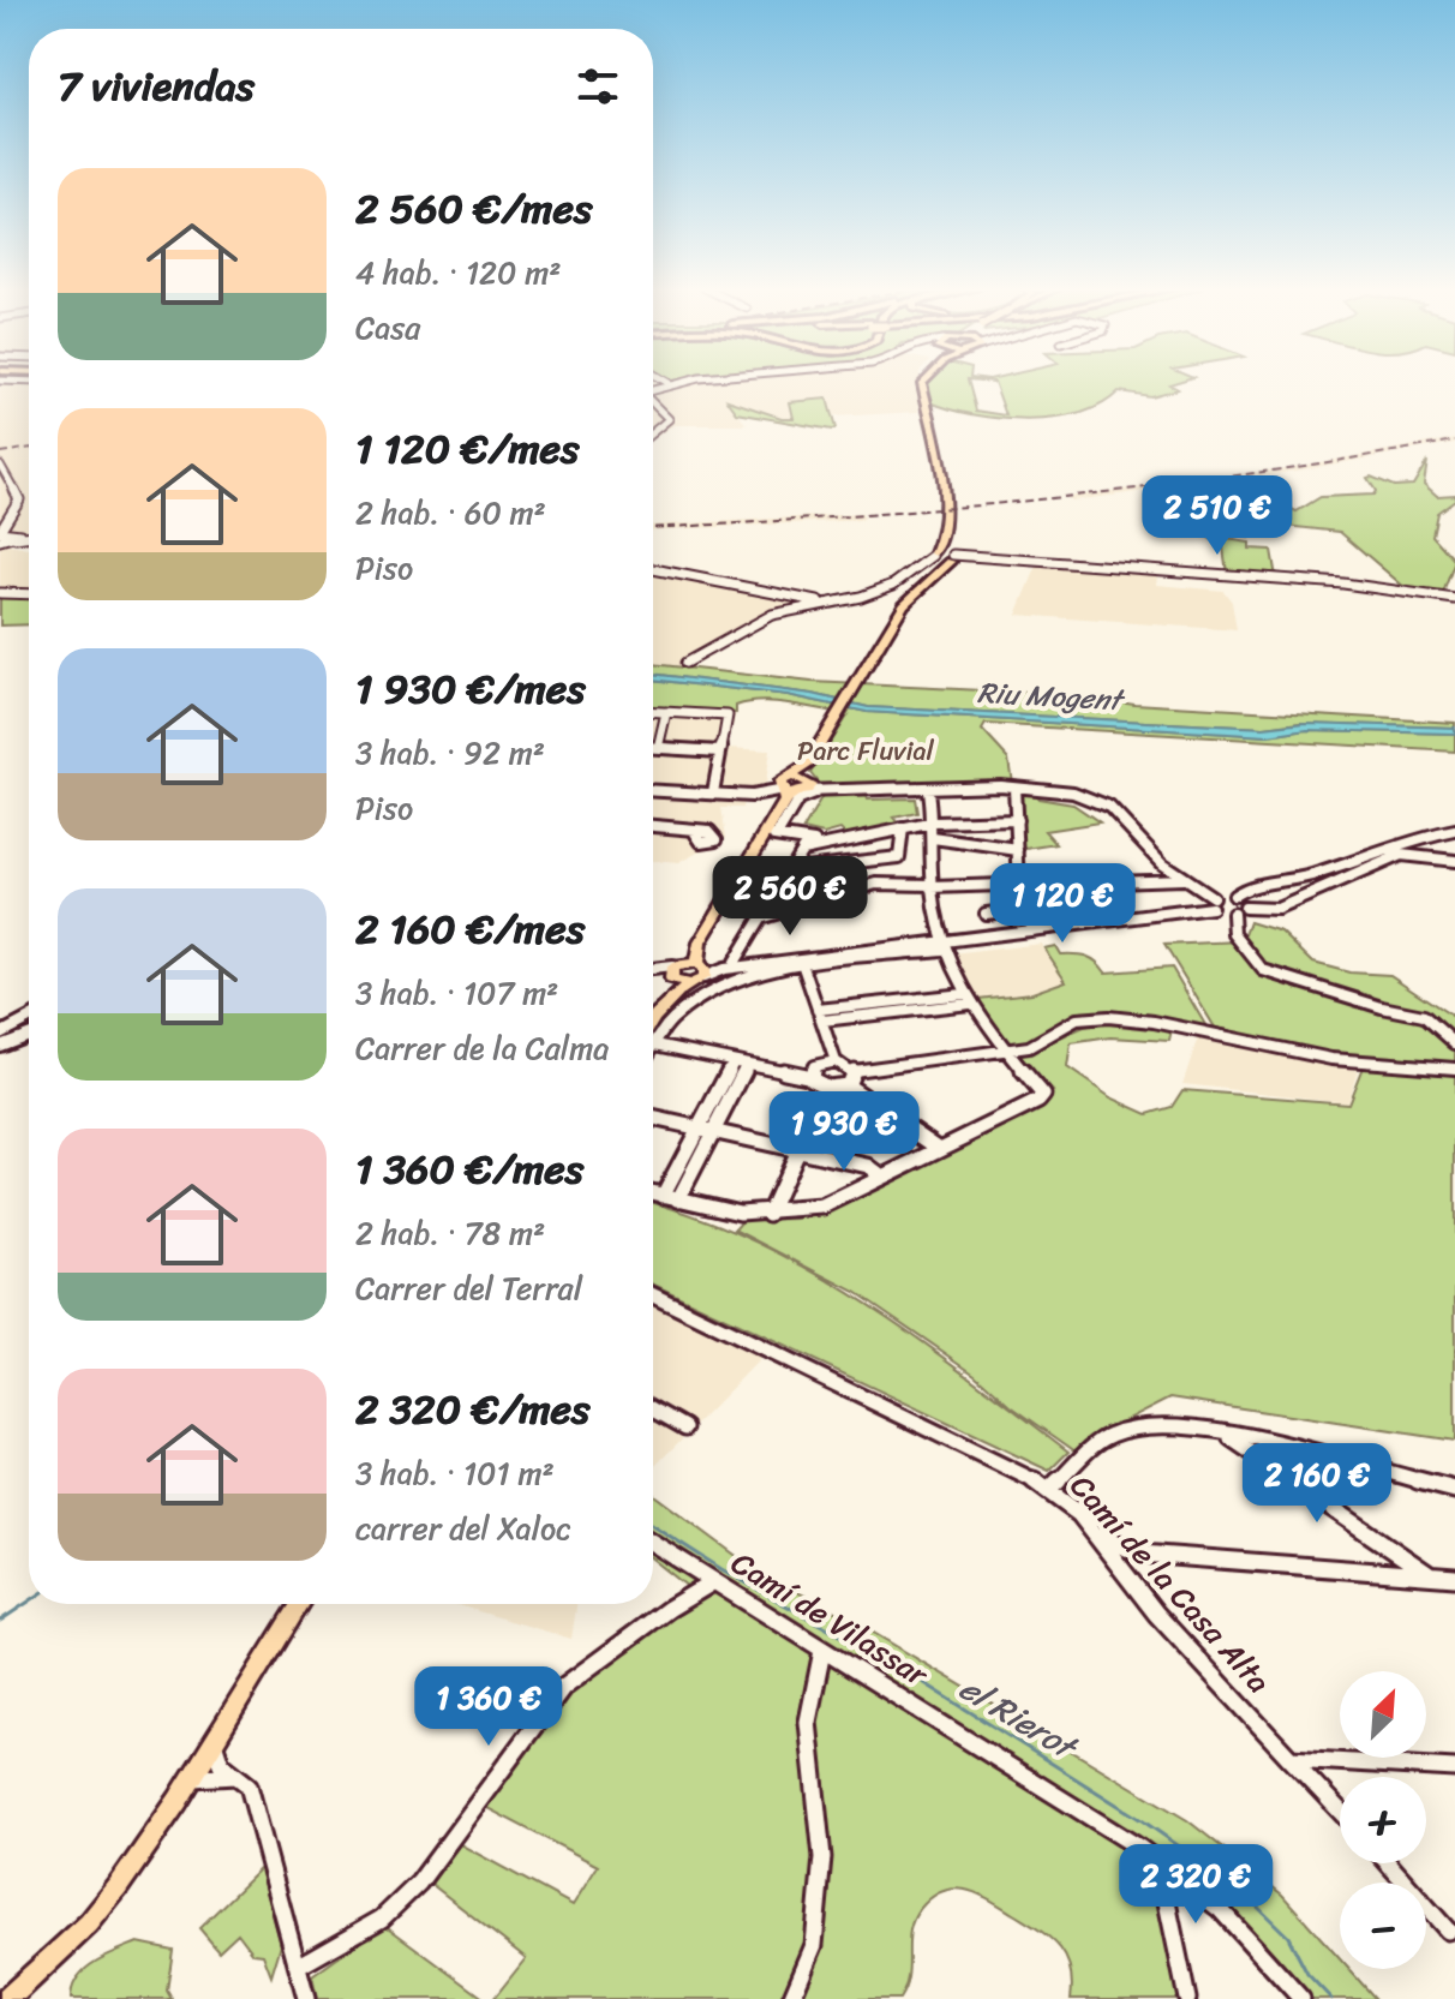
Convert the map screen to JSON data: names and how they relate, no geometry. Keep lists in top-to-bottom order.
{
  "streets": {
    "street": ["Camí de la Casa Alta", "Camí de Vilassar"]
  },
  "water": ["Riu Mogent", "el Rierot"],
  "parks": ["Parc Fluvial"],
  "north": "top right",
  "page": {
    "heading": "7 viviendas",
    "list": [
      {
        "name": "2 560 €/mes",
        "note": "4 hab. · 120 m² · Casa"
      },
      {
        "name": "1 120 €/mes",
        "note": "2 hab. · 60 m² · Piso"
      },
      {
        "name": "1 930 €/mes",
        "note": "3 hab. · 92 m² · Piso"
      },
      {
        "name": "2 160 €/mes",
        "note": "3 hab. · 107 m² · Carrer de la Calma"
      },
      {
        "name": "1 360 €/mes",
        "note": "2 hab. · 78 m² · Carrer del Terral"
      },
      {
        "name": "2 320 €/mes",
        "note": "3 hab. · 101 m² · carrer del Xaloc"
      }
    ],
    "price": [
      "2 510 €",
      "2 560 €",
      "1 120 €",
      "1 930 €",
      "2 160 €",
      "1 360 €",
      "2 320 €"
    ],
    "map_buttons": ["+", "−"]
  }
}
